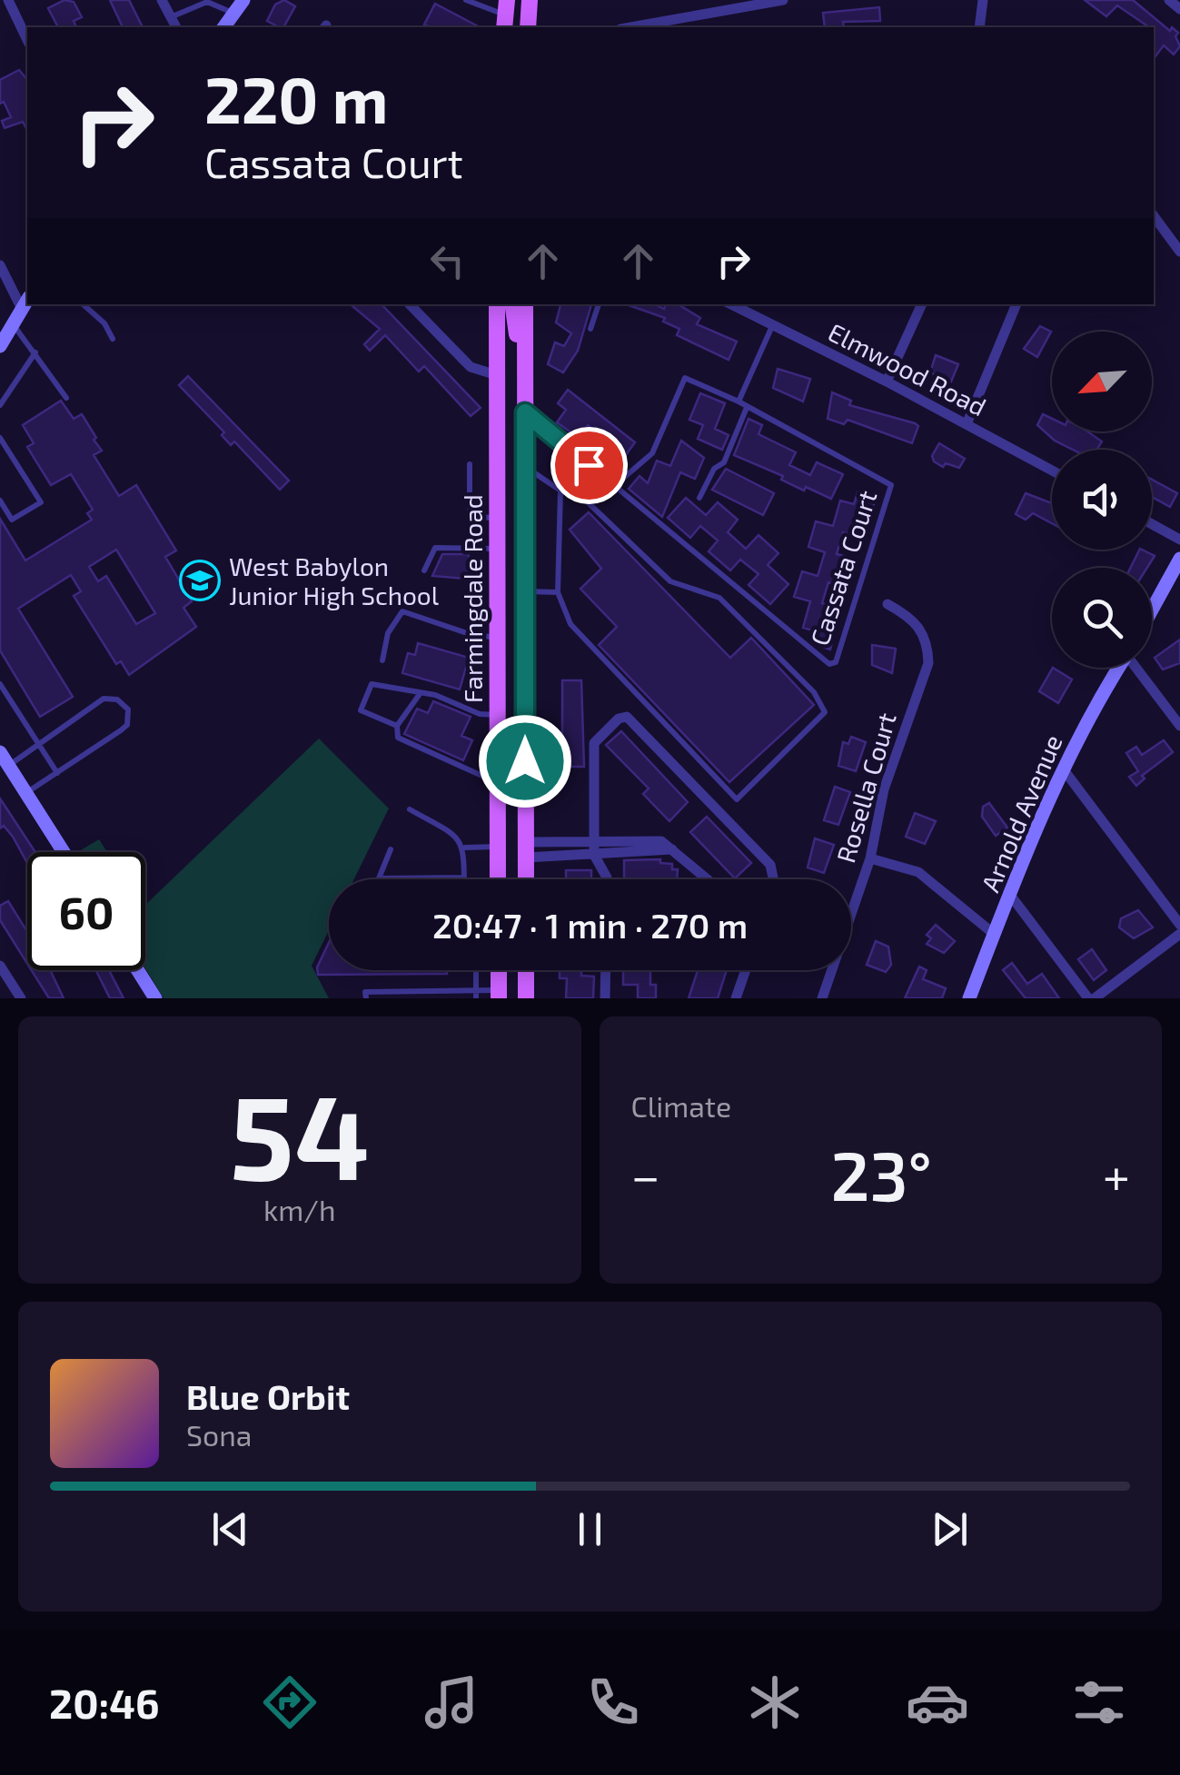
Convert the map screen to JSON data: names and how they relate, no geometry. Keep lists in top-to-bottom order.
{
  "streets": {
    "main road": ["Farmingdale Road"],
    "street": ["Elmwood Road", "Rosella Court", "Arnold Avenue"],
    "lane": ["Cassata Court"]
  },
  "crossings": [
    ["Cassata Court", "Farmingdale Road"]
  ],
  "places": {
    "school or university": ["West Babylon Junior High School"]
  },
  "north": "bottom left",
  "page": {
    "turn": ["220 m", "Cassata Court"],
    "limit": "60",
    "trip": "20:47 · 1 min · 270 m",
    "tile": [
      ["54", "km/h"],
      "Climate"
    ],
    "heat": ["−", "23°", "+"],
    "song": ["Blue Orbit", "Sona"],
    "tabs": "20:46"
  }
}
